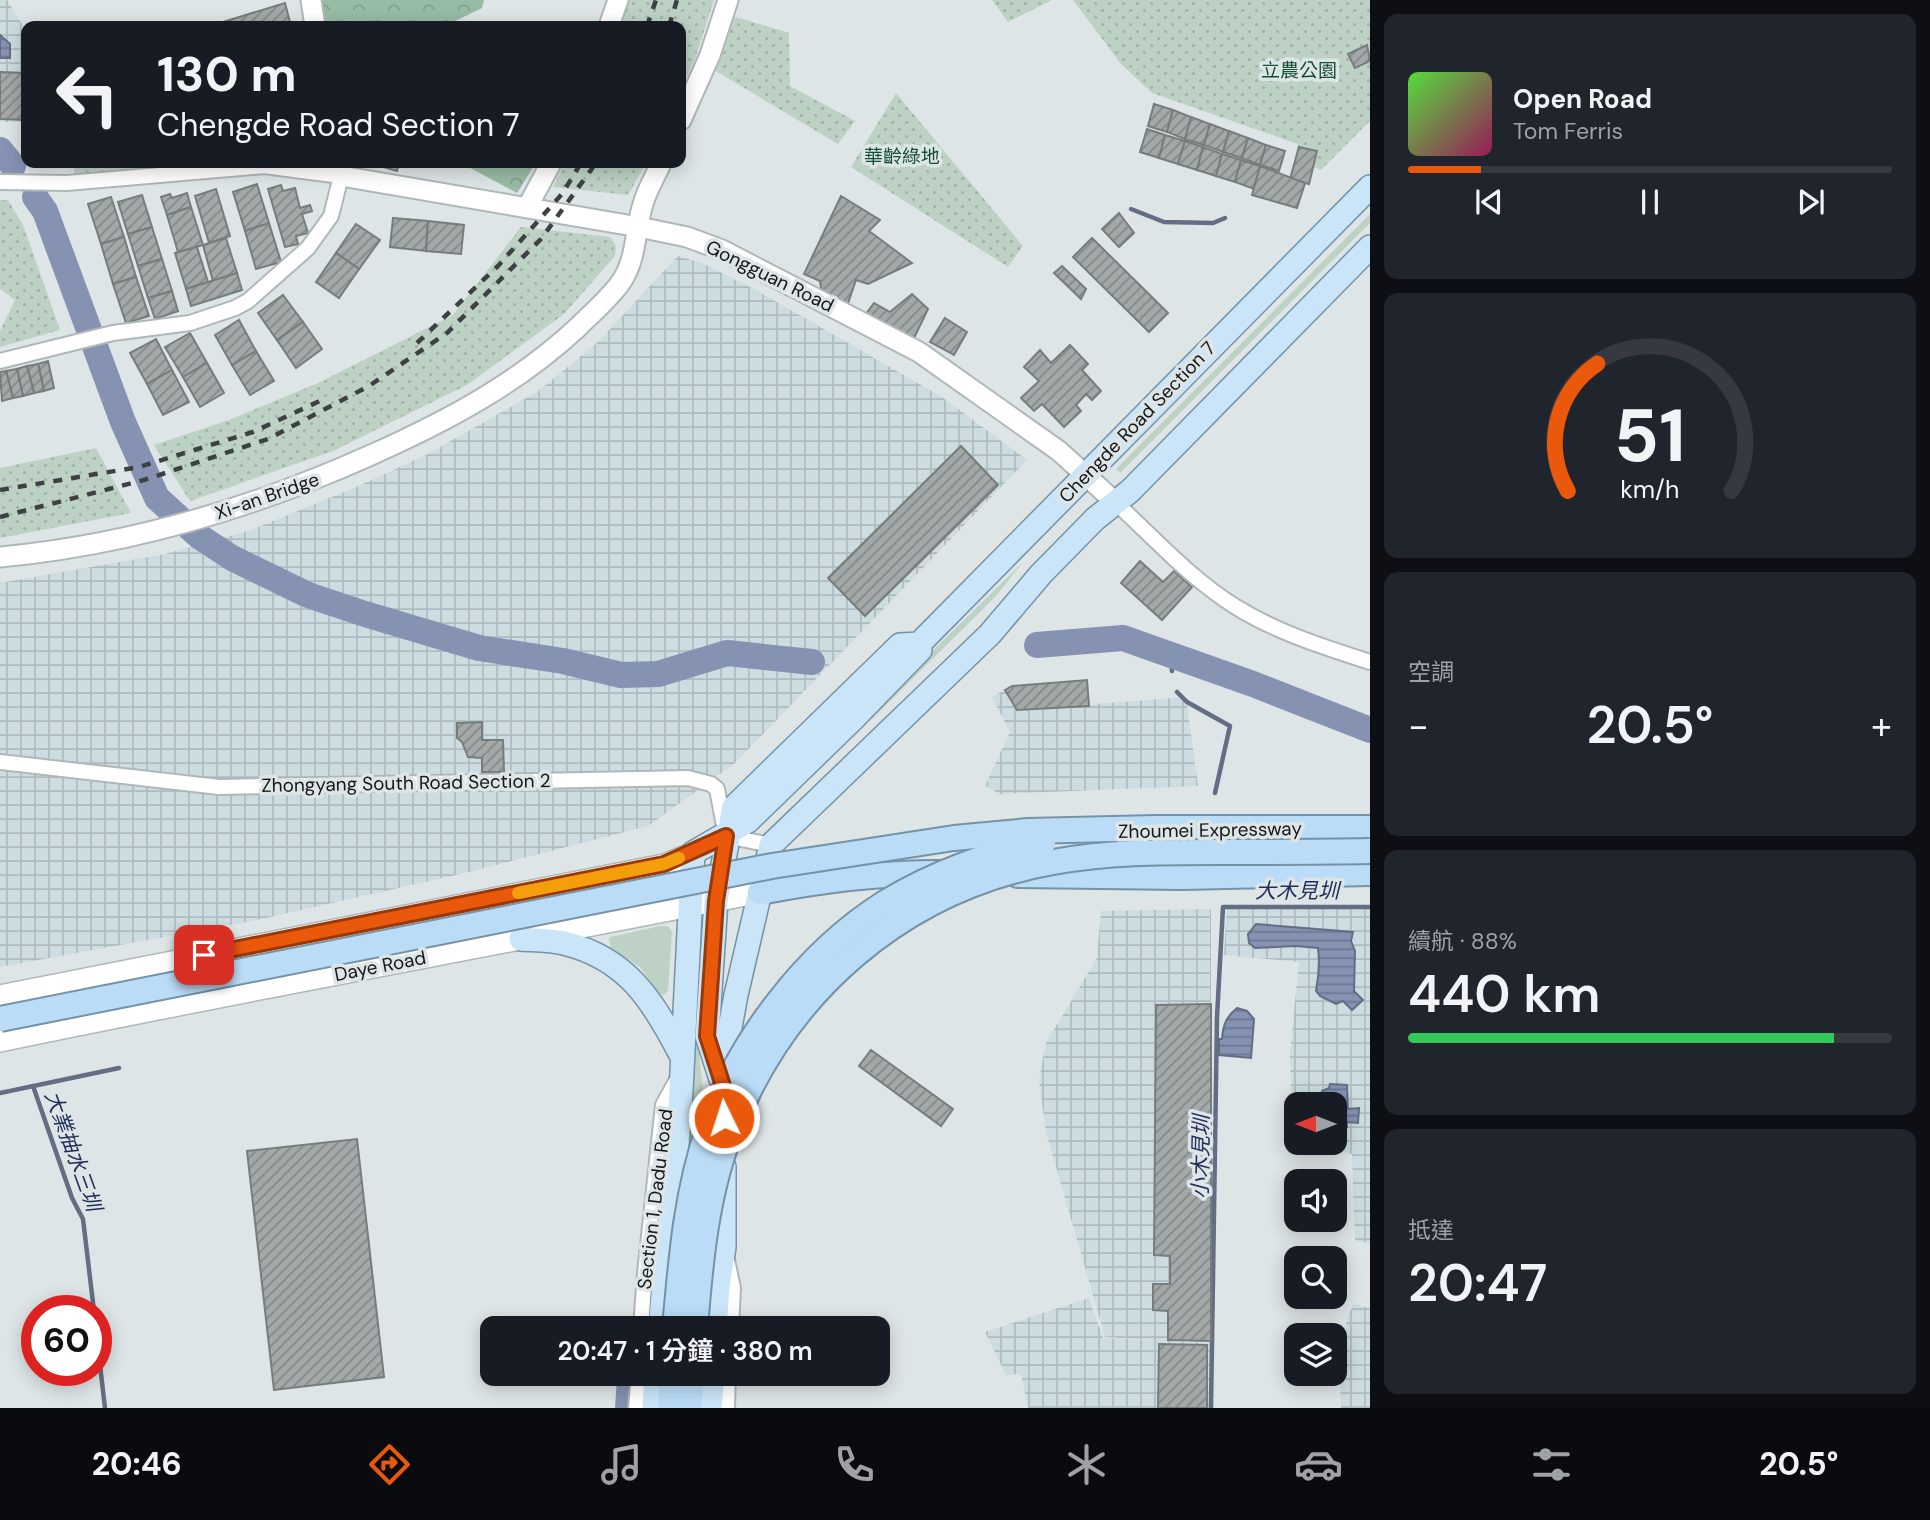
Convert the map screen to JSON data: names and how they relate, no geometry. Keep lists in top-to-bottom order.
{
  "streets": {
    "highway": ["Zhoumei Expressway"],
    "main road": ["Chengde Road Section 7", "Daye Road", "Section 1, Dadu Road"],
    "street": ["Gongguan Road", "Xi-an Bridge", "Zhongyang South Road Section 2"]
  },
  "crossings": [
    ["Gongguan Road", "Chengde Road Section 7"],
    ["Gongguan Road", "Xi-an Bridge"],
    ["Daye Road", "Section 1, Dadu Road"]
  ],
  "water": ["大木見圳", "大業抽水三圳", "小木見圳"],
  "parks": ["立農公園", "華齡綠地"],
  "north": "left",
  "page": {
    "turn": ["130 m", "Chengde Road Section 7"],
    "song": ["Open Road", "Tom Ferris"],
    "tile": [
      "空調",
      ["續航 · 88%", "440 km"],
      ["抵達", "20:47"]
    ],
    "heat": ["−", "20.5°", "+"],
    "limit": "60",
    "trip": "20:47 · 1 分鐘 · 380 m",
    "tabs": ["20:46", "20.5°"],
    "gauge": ["51", "km/h"]
  }
}
